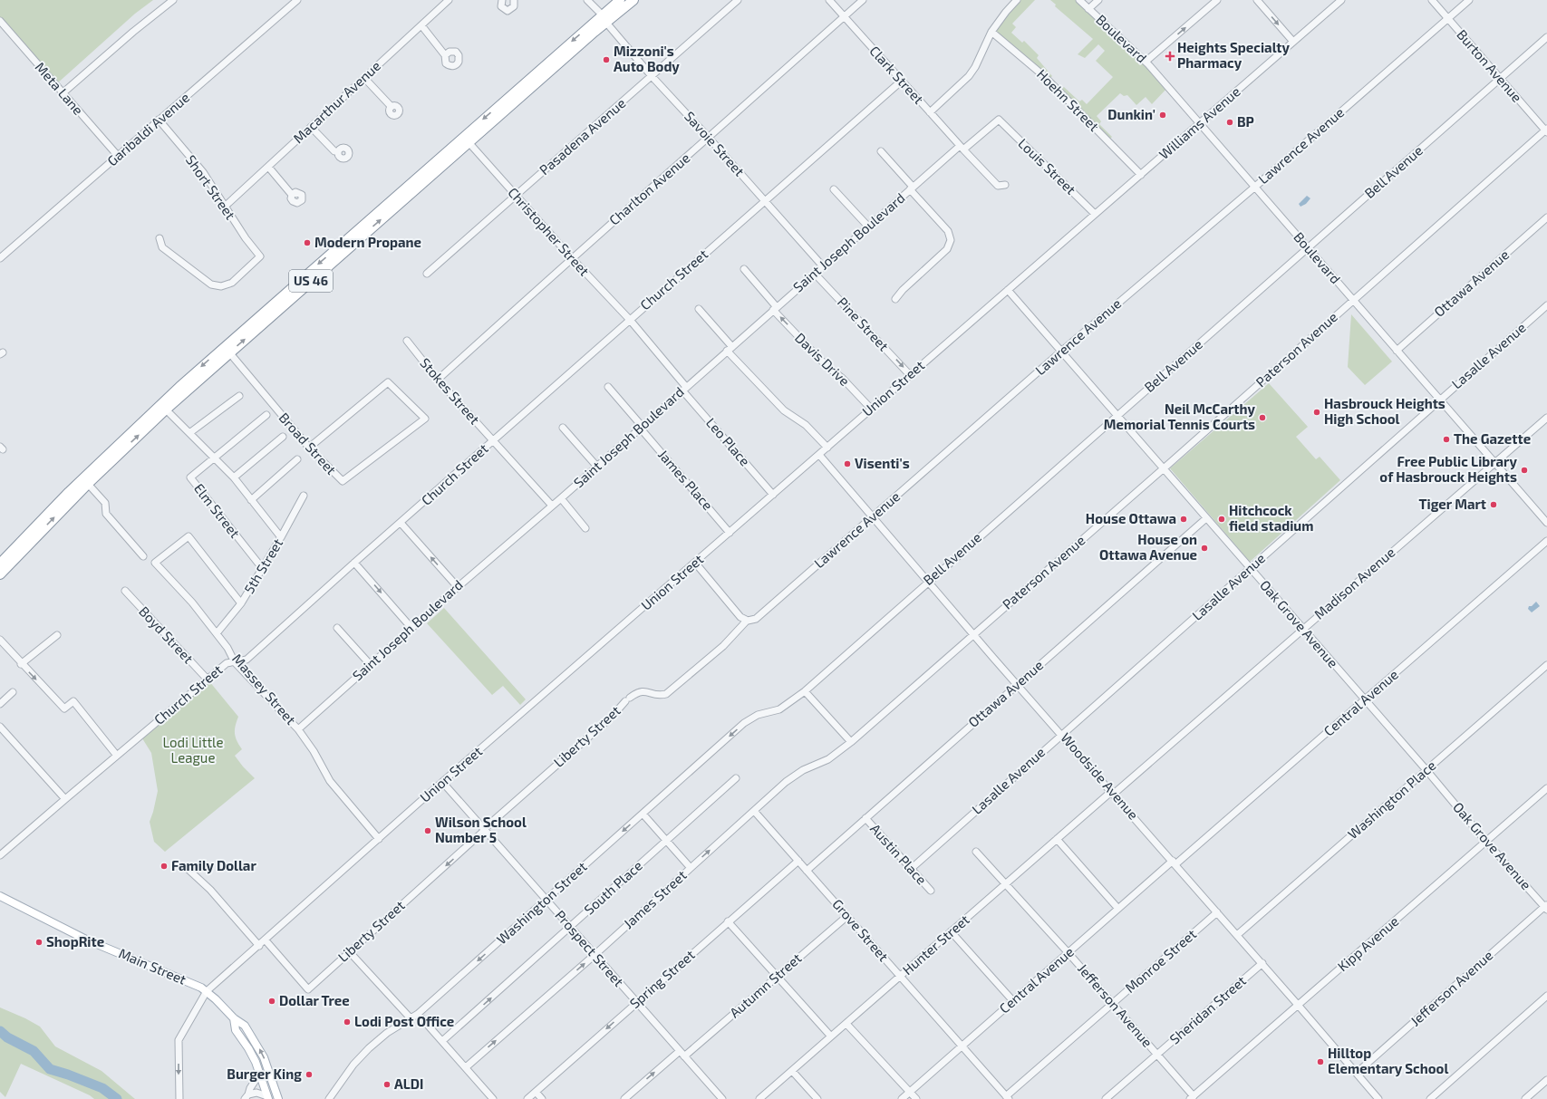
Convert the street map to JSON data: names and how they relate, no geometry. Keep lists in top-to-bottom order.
{
  "streets": {
    "highway": ["US 46"],
    "main road": ["Main Street"],
    "street": [
      "Boulevard",
      "Burton Avenue",
      "Clark Street",
      "Meta Lane",
      "Hoehn Street",
      "Macarthur Avenue",
      "Williams Avenue",
      "Garibaldi Avenue",
      "Pasadena Avenue",
      "Savoie Street",
      "Lawrence Avenue",
      "Louis Street",
      "Bell Avenue",
      "Short Street",
      "Charlton Avenue",
      "Christopher Street",
      "Saint Joseph Boulevard",
      "Church Street",
      "Ottawa Avenue",
      "Pine Street",
      "Paterson Avenue",
      "Lasalle Avenue",
      "Davis Drive",
      "Union Street",
      "Stokes Street",
      "Leo Place",
      "Broad Street",
      "James Place",
      "Elm Street",
      "5th Street",
      "Madison Avenue",
      "Oak Grove Avenue",
      "Boyd Street",
      "Massey Street",
      "Central Avenue",
      "Liberty Street",
      "Woodside Avenue",
      "Washington Place",
      "Austin Place",
      "South Place",
      "James Street",
      "Washington Street",
      "Grove Street",
      "Kipp Avenue",
      "Hunter Street",
      "Prospect Street",
      "Monroe Street",
      "Spring Street",
      "Autumn Street",
      "Jefferson Avenue",
      "Sheridan Street"
    ]
  },
  "crossings": [
    ["Boulevard", "Williams Avenue"],
    ["Boulevard", "Lawrence Avenue"],
    ["Boulevard", "Bell Avenue"],
    ["Boulevard", "Ottawa Avenue"],
    ["Boulevard", "Paterson Avenue"],
    ["Boulevard", "Lasalle Avenue"],
    ["Boulevard", "Madison Avenue"],
    ["Burton Avenue", "Lawrence Avenue"],
    ["Burton Avenue", "Bell Avenue"],
    ["Burton Avenue", "Paterson Avenue"],
    ["Clark Street", "Charlton Avenue"],
    ["Clark Street", "Saint Joseph Boulevard"],
    ["Clark Street", "Church Street"],
    ["Meta Lane", "Garibaldi Avenue"],
    ["Hoehn Street", "Williams Avenue"],
    ["Hoehn Street", "Union Street"],
    ["Macarthur Avenue", "Short Street"],
    ["Williams Avenue", "Union Street"],
    ["Garibaldi Avenue", "Short Street"],
    ["Pasadena Avenue", "Savoie Street"],
    ["Pasadena Avenue", "Christopher Street"],
    ["Savoie Street", "Charlton Avenue"],
    ["Savoie Street", "Saint Joseph Boulevard"],
    ["Savoie Street", "Church Street"],
    ["Savoie Street", "US 46"],
    ["Lawrence Avenue", "Oak Grove Avenue"],
    ["Lawrence Avenue", "Liberty Street"],
    ["Lawrence Avenue", "Woodside Avenue"],
    ["Louis Street", "Saint Joseph Boulevard"],
    ["Louis Street", "Union Street"],
    ["Bell Avenue", "Oak Grove Avenue"],
    ["Bell Avenue", "Woodside Avenue"],
    ["Bell Avenue", "Washington Street"],
    ["Charlton Avenue", "Christopher Street"],
    ["Charlton Avenue", "Stokes Street"],
    ["Christopher Street", "Church Street"],
    ["Christopher Street", "US 46"],
    ["Christopher Street", "Leo Place"],
    ["Saint Joseph Boulevard", "Pine Street"],
    ["Saint Joseph Boulevard", "Davis Drive"],
    ["Saint Joseph Boulevard", "Stokes Street"],
    ["Saint Joseph Boulevard", "Leo Place"],
    ["Saint Joseph Boulevard", "James Place"],
    ["Saint Joseph Boulevard", "Massey Street"],
    ["Church Street", "Stokes Street"],
    ["Church Street", "Leo Place"],
    ["Church Street", "Boyd Street"],
    ["Church Street", "Massey Street"],
    ["US 46", "Broad Street"],
    ["Ottawa Avenue", "Oak Grove Avenue"],
    ["Ottawa Avenue", "Woodside Avenue"],
    ["Ottawa Avenue", "Austin Place"],
    ["Ottawa Avenue", "Grove Street"],
    ["Pine Street", "Union Street"],
    ["Paterson Avenue", "Oak Grove Avenue"],
    ["Paterson Avenue", "Woodside Avenue"],
    ["Paterson Avenue", "James Street"],
    ["Lasalle Avenue", "Oak Grove Avenue"],
    ["Lasalle Avenue", "Woodside Avenue"],
    ["Lasalle Avenue", "Austin Place"],
    ["Davis Drive", "Union Street"],
    ["Union Street", "Leo Place"],
    ["Union Street", "James Place"],
    ["Union Street", "Oak Grove Avenue"],
    ["Union Street", "Massey Street"],
    ["Union Street", "Liberty Street"],
    ["Union Street", "Woodside Avenue"],
    ["Union Street", "Prospect Street"],
    ["Union Street", "Main Street"],
    ["Elm Street", "5th Street"],
    ["5th Street", "Massey Street"],
    ["Madison Avenue", "Oak Grove Avenue"],
    ["Madison Avenue", "Woodside Avenue"],
    ["Madison Avenue", "Hunter Street"],
    ["Oak Grove Avenue", "Central Avenue"],
    ["Oak Grove Avenue", "Washington Place"],
    ["Oak Grove Avenue", "Kipp Avenue"],
    ["Oak Grove Avenue", "Jefferson Avenue"],
    ["Central Avenue", "Woodside Avenue"],
    ["Central Avenue", "Grove Street"],
    ["Central Avenue", "Jefferson Avenue"],
    ["Liberty Street", "Prospect Street"],
    ["Woodside Avenue", "Washington Place"],
    ["Woodside Avenue", "Kipp Avenue"],
    ["Woodside Avenue", "Hunter Street"],
    ["Woodside Avenue", "Monroe Street"],
    ["Woodside Avenue", "Jefferson Avenue"],
    ["Woodside Avenue", "Sheridan Street"],
    ["South Place", "Prospect Street"],
    ["James Street", "Grove Street"],
    ["James Street", "Prospect Street"],
    ["Washington Street", "Prospect Street"],
    ["Grove Street", "Hunter Street"],
    ["Grove Street", "Monroe Street"],
    ["Grove Street", "Spring Street"],
    ["Grove Street", "Autumn Street"],
    ["Kipp Avenue", "Jefferson Avenue"],
    ["Hunter Street", "Jefferson Avenue"],
    ["Prospect Street", "Spring Street"],
    ["Prospect Street", "Autumn Street"],
    ["Monroe Street", "Jefferson Avenue"],
    ["Jefferson Avenue", "Sheridan Street"]
  ],
  "one_way": [
    "Pine Street",
    "Davis Drive",
    "South Place",
    "James Street",
    "Washington Street",
    "Spring Street"
  ],
  "parks": ["Lodi Little League"],
  "places": {
    "health": ["Heights Specialty Pharmacy"],
    "other": [
      "Mizzoni's Auto Body",
      "Dunkin'",
      "BP",
      "Modern Propane",
      "Hasbrouck Heights High School",
      "Neil McCarthy Memorial Tennis Courts",
      "The Gazette",
      "Visenti's",
      "Free Public Library of Hasbrouck Heights",
      "Tiger Mart",
      "House Ottawa",
      "Hitchcock field stadium",
      "House on Ottawa Avenue",
      "Wilson School Number 5",
      "Family Dollar",
      "ShopRite",
      "Dollar Tree",
      "Lodi Post Office",
      "Hilltop Elementary School",
      "Burger King",
      "ALDI"
    ]
  }
}
